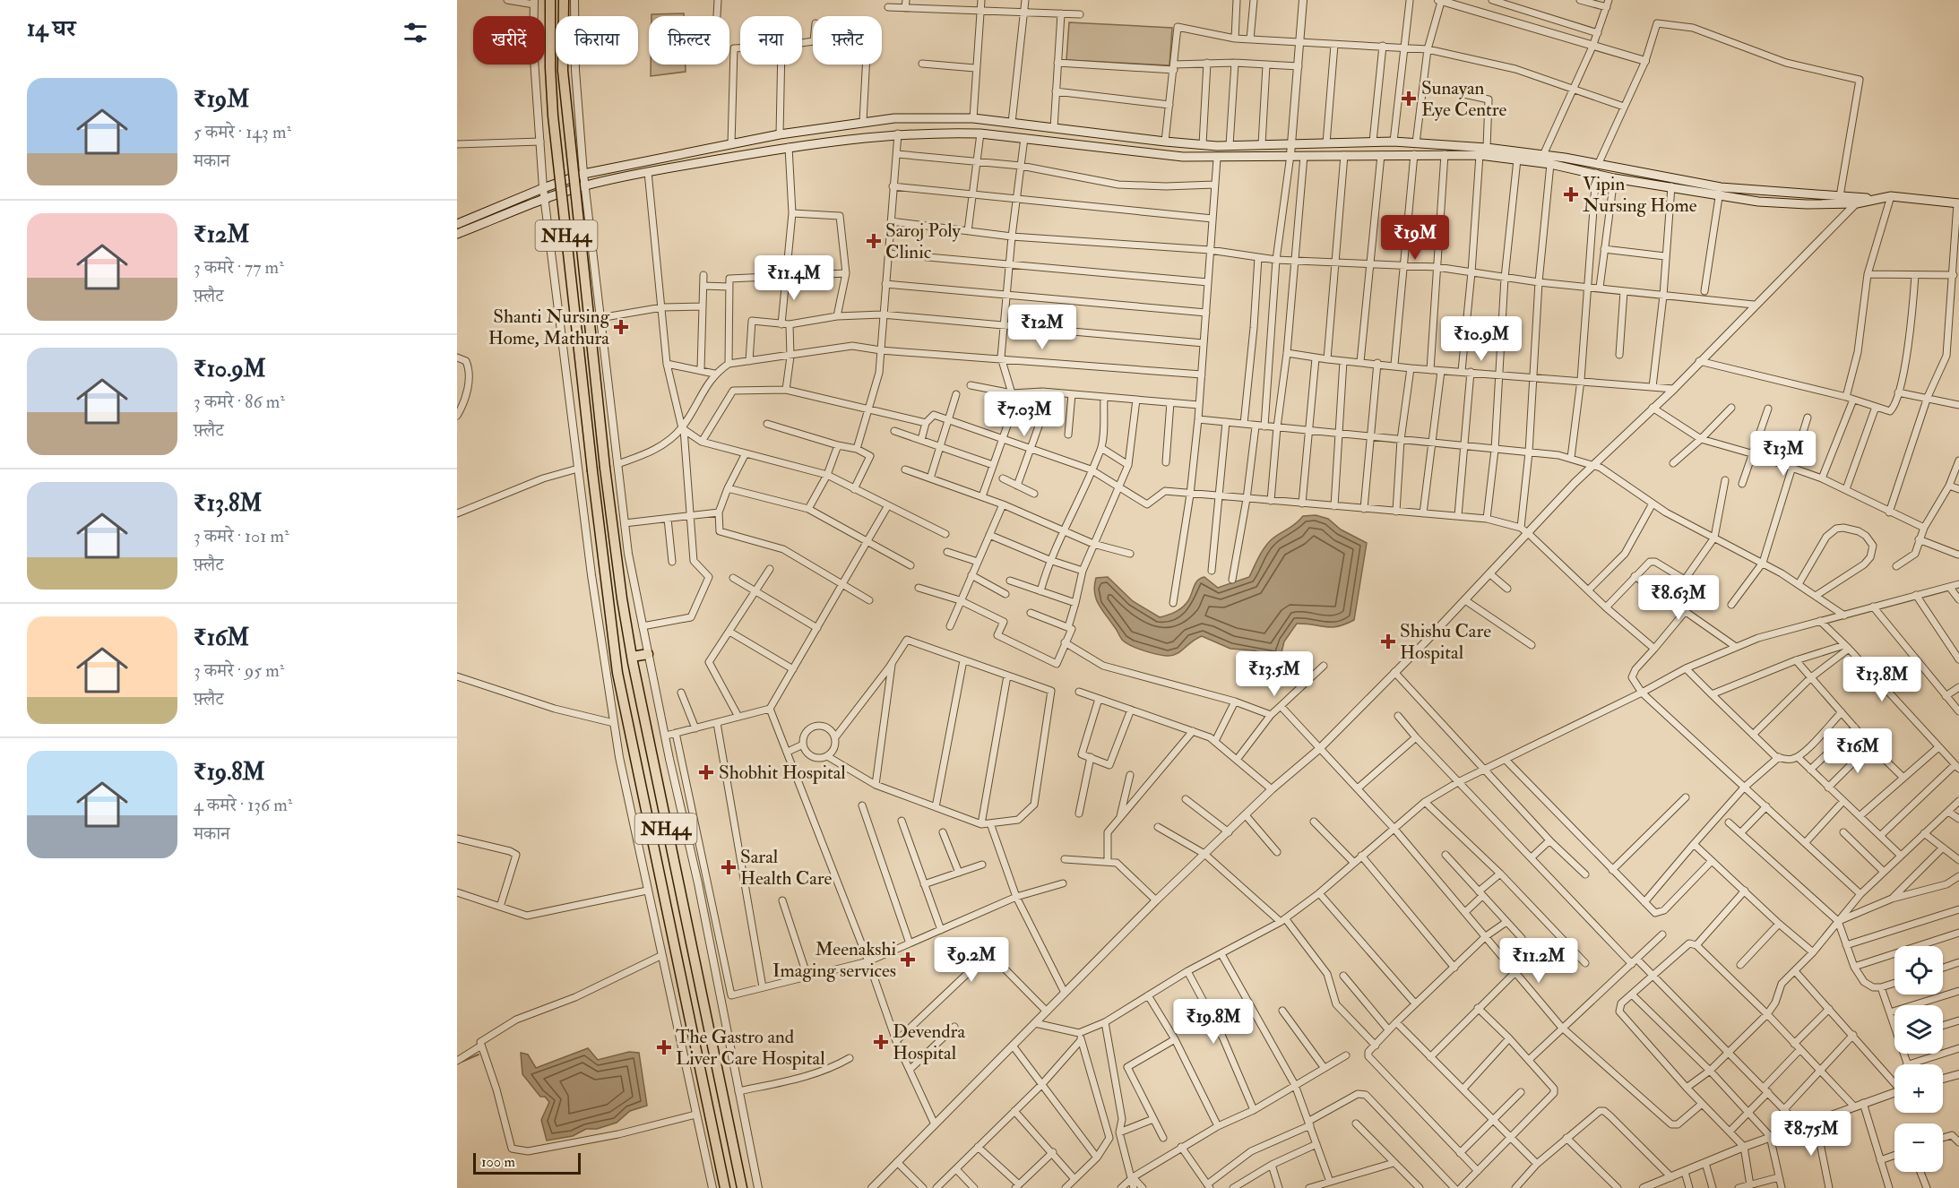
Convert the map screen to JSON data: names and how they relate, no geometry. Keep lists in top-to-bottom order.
{
  "streets": {
    "highway": ["NH44"]
  },
  "places": {
    "health": [
      "Sunayan Eye Centre",
      "Vipin Nursing Home",
      "Saroj Poly Clinic",
      "Shanti Nursing Home, Mathura",
      "Shishu Care Hospital",
      "Shobhit Hospital",
      "Saral Health Care",
      "Meenakshi Imaging services",
      "Devendra Hospital",
      "The Gastro and Liver Care Hospital"
    ]
  },
  "scale_bar": "100 m",
  "page": {
    "heading": "14 घर",
    "chip": [
      "खरीदें",
      "किराया",
      "फ़िल्टर",
      "नया",
      "फ़्लैट"
    ],
    "list": [
      {
        "name": "₹19M",
        "note": "5 कमरे · 143 m² · मकान"
      },
      {
        "name": "₹12M",
        "note": "3 कमरे · 77 m² · फ़्लैट"
      },
      {
        "name": "₹10.9M",
        "note": "3 कमरे · 86 m² · फ़्लैट"
      },
      {
        "name": "₹13.8M",
        "note": "3 कमरे · 101 m² · फ़्लैट"
      },
      {
        "name": "₹16M",
        "note": "3 कमरे · 95 m² · फ़्लैट"
      },
      {
        "name": "₹19.8M",
        "note": "4 कमरे · 136 m² · मकान"
      }
    ],
    "price": [
      "₹19M",
      "₹11.4M",
      "₹12M",
      "₹10.9M",
      "₹7.03M",
      "₹13M",
      "₹8.63M",
      "₹13.5M",
      "₹13.8M",
      "₹16M",
      "₹9.2M",
      "₹11.2M",
      "₹19.8M",
      "₹8.75M"
    ],
    "map_buttons": ["+", "−"],
    "scale": "100 m"
  }
}
